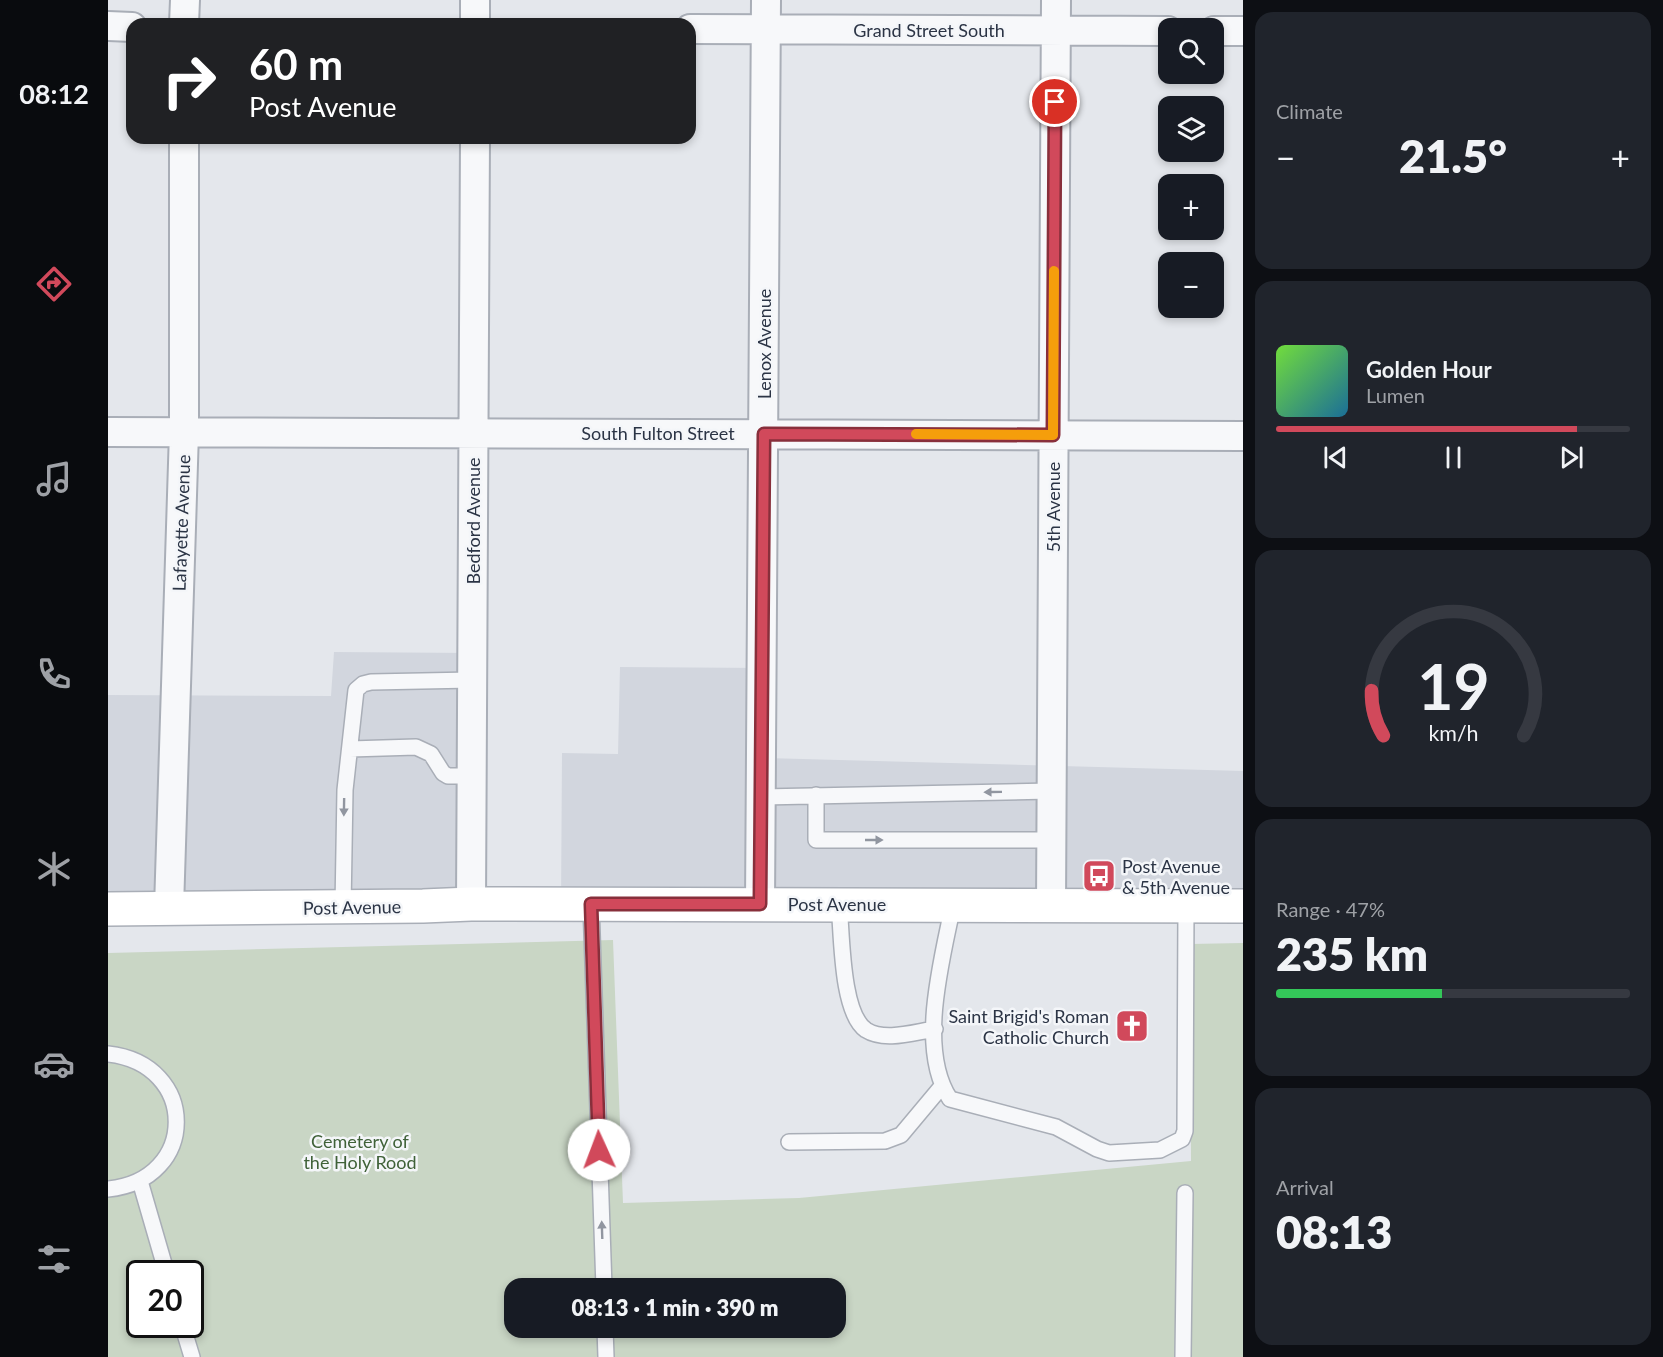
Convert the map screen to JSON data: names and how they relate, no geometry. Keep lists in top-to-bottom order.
{
  "streets": {
    "main road": ["Post Avenue"],
    "street": [
      "Grand Street South",
      "Lenox Avenue",
      "South Fulton Street",
      "5th Avenue",
      "Bedford Avenue",
      "Lafayette Avenue"
    ]
  },
  "crossings": [
    ["Grand Street South", "Lenox Avenue"],
    ["Grand Street South", "5th Avenue"],
    ["Lenox Avenue", "South Fulton Street"],
    ["Lenox Avenue", "Post Avenue"],
    ["South Fulton Street", "5th Avenue"],
    ["South Fulton Street", "Bedford Avenue"],
    ["South Fulton Street", "Lafayette Avenue"],
    ["5th Avenue", "Post Avenue"],
    ["Bedford Avenue", "Post Avenue"],
    ["Lafayette Avenue", "Post Avenue"]
  ],
  "parks": ["Cemetery of the Holy Rood"],
  "places": {
    "bus stop": ["Post Avenue & 5th Avenue"],
    "church": ["Saint Brigid's Roman Catholic Church"]
  },
  "page": {
    "tabs": "08:12",
    "tile": [
      "Climate",
      ["Range · 47%", "235 km"],
      ["Arrival", "08:13"]
    ],
    "map_buttons": ["+", "−"],
    "turn": ["60 m", "Post Avenue"],
    "heat": ["−", "21.5°", "+"],
    "song": ["Golden Hour", "Lumen"],
    "limit": "20",
    "trip": "08:13 · 1 min · 390 m",
    "gauge": ["19", "km/h"]
  }
}
